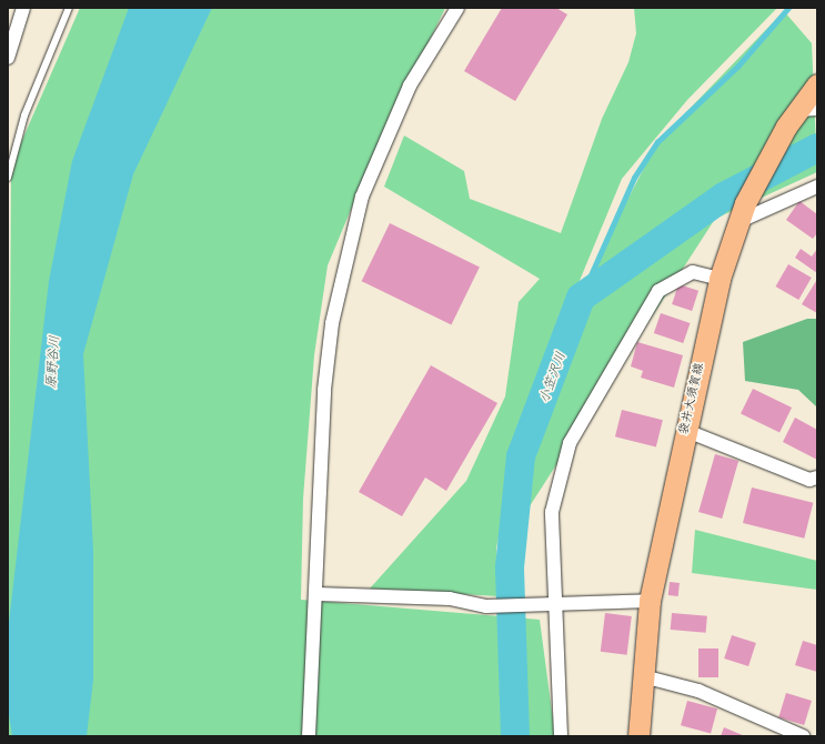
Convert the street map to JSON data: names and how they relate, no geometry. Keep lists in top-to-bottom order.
{
  "streets": {
    "main road": ["袋井大須賀線"]
  },
  "water": ["原野谷川", "小笠沢川"]
}
